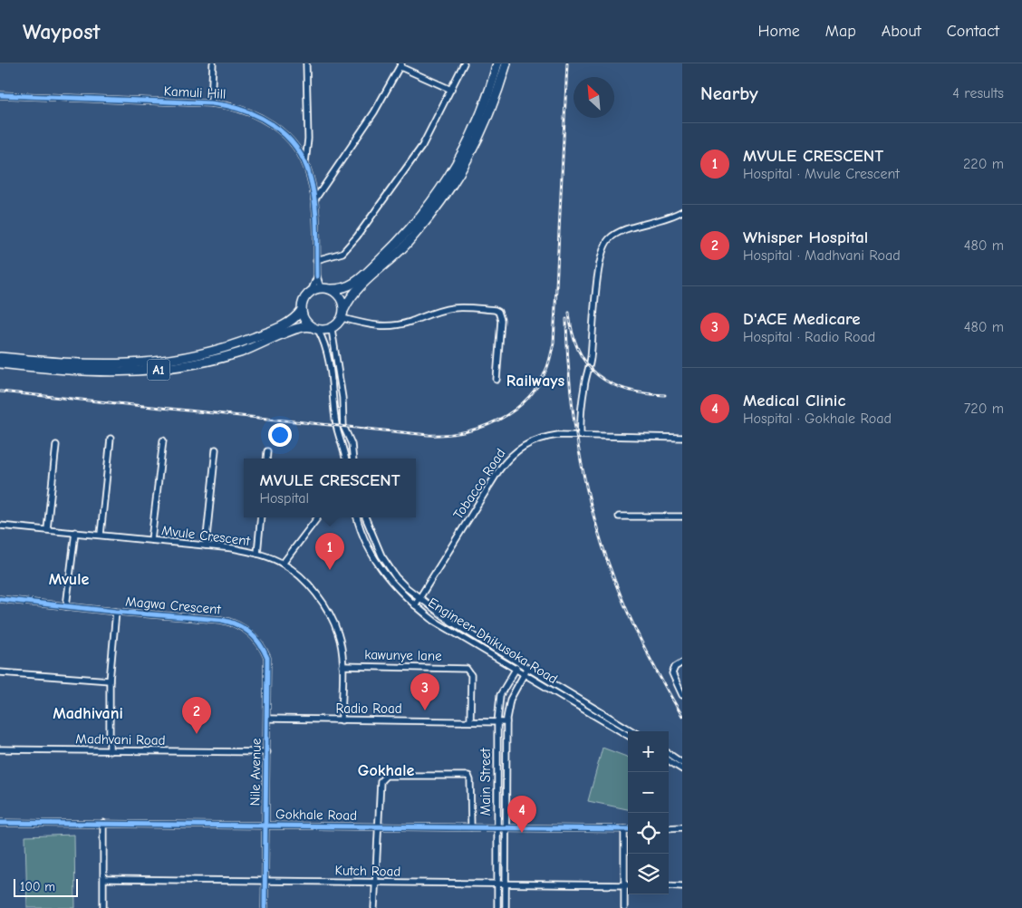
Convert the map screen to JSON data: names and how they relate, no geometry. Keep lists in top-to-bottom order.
{
  "streets": {
    "highway": ["A1"],
    "street": [
      "Kamuli Hill",
      "Tobacco Road",
      "Mvule Crescent",
      "Magwa Crescent",
      "Engineer Dhikusoka Road",
      "kawunye lane",
      "Radio Road",
      "Madhvani Road",
      "Nile Avenue",
      "Main Street",
      "Gokhale Road",
      "Kutch Road"
    ]
  },
  "crossings": [
    ["Kamuli Hill", "A1"],
    ["Tobacco Road", "Engineer Dhikusoka Road"],
    ["Mvule Crescent", "kawunye lane"],
    ["Mvule Crescent", "Radio Road"],
    ["Magwa Crescent", "Radio Road"],
    ["Magwa Crescent", "Nile Avenue"],
    ["Engineer Dhikusoka Road", "Main Street"],
    ["kawunye lane", "Radio Road"],
    ["Radio Road", "Nile Avenue"],
    ["Radio Road", "Main Street"],
    ["Madhvani Road", "Nile Avenue"],
    ["Nile Avenue", "Gokhale Road"],
    ["Nile Avenue", "Kutch Road"],
    ["Main Street", "Gokhale Road"],
    ["Main Street", "Kutch Road"]
  ],
  "districts": [
    "Railways",
    "Mvule",
    "Madhivani",
    "Gokhale"
  ],
  "scale_bar": "100 m",
  "north": "top left",
  "page": {
    "header": "Waypost",
    "nav": [
      "Home",
      "Map",
      "About",
      "Contact"
    ],
    "heading": ["Nearby", "4 results"],
    "list": [
      {
        "mark": "1",
        "name": "MVULE CRESCENT",
        "note": "Hospital · Mvule Crescent",
        "value": "220 m"
      },
      {
        "mark": "2",
        "name": "Whisper Hospital",
        "note": "Hospital · Madhvani Road",
        "value": "480 m"
      },
      {
        "mark": "3",
        "name": "D'ACE Medicare",
        "note": "Hospital · Radio Road",
        "value": "480 m"
      },
      {
        "mark": "4",
        "name": "Medical Clinic",
        "note": "Hospital · Gokhale Road",
        "value": "720 m"
      }
    ],
    "popup": ["MVULE CRESCENT", "Hospital"],
    "pins": [
      "1",
      "3",
      "2",
      "4"
    ],
    "map_buttons": ["+", "−"],
    "scale": "100 m"
  }
}
